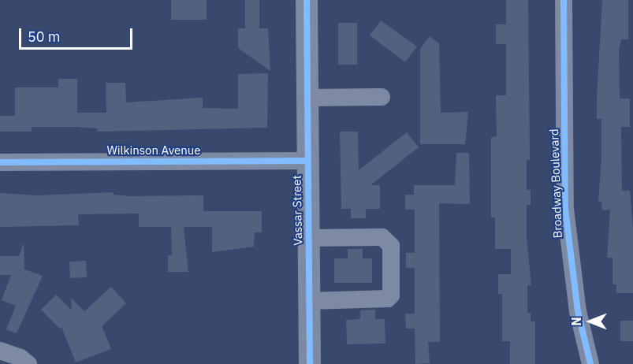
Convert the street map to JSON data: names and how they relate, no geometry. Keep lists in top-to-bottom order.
{
  "streets": {
    "street": ["Wilkinson Avenue", "Broadway Boulevard", "Vassar Street"]
  },
  "crossings": [
    ["Wilkinson Avenue", "Vassar Street"]
  ],
  "scale_bar": "50 m",
  "north": "left"
}
